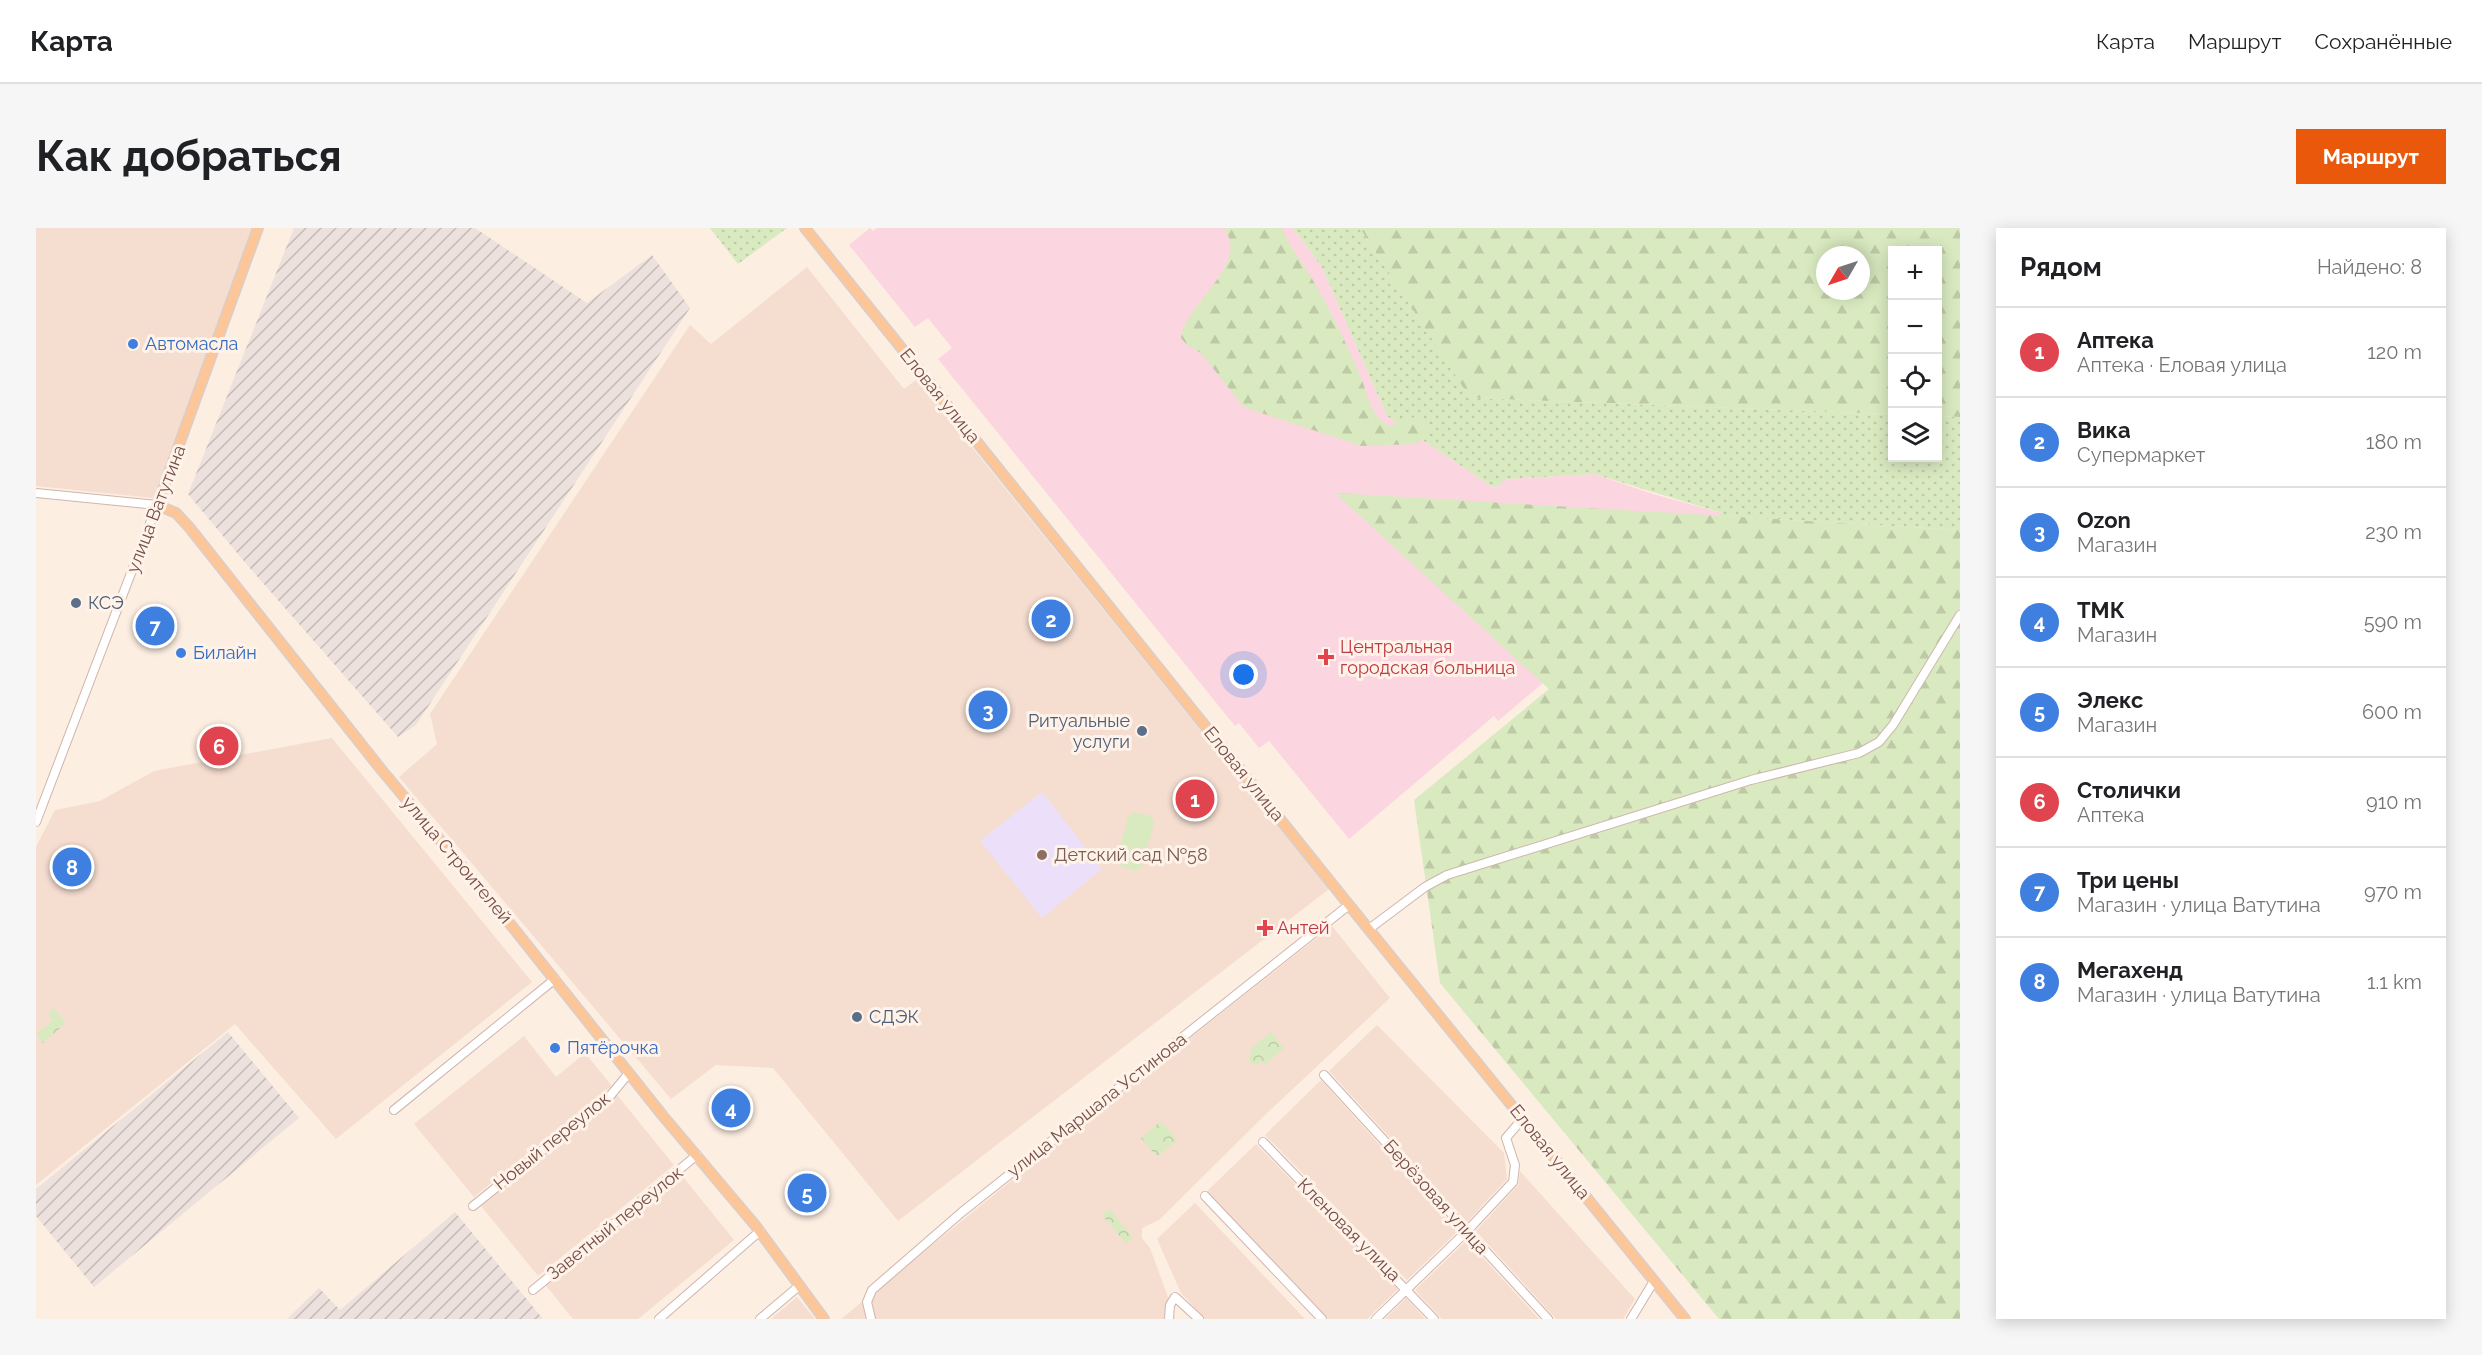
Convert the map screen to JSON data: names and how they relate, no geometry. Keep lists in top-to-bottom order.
{
  "streets": {
    "main road": ["Еловая улица", "улица Ватутина", "улица Строителей"],
    "street": [
      "улица Маршала Устинова",
      "Новый переулок",
      "Берёзовая улица",
      "Заветный переулок",
      "Кленовая улица"
    ]
  },
  "crossings": [
    ["Еловая улица", "улица Маршала Устинова"],
    ["улица Ватутина", "улица Строителей"],
    ["улица Строителей", "Новый переулок"],
    ["улица Строителей", "Заветный переулок"]
  ],
  "places": {
    "other": [
      "Автомасла",
      "КСЭ",
      "Билайн",
      "Ритуальные услуги",
      "Детский сад №58",
      "СДЭК",
      "Пятёрочка"
    ],
    "health": ["Центральная городская больница", "Антей"]
  },
  "north": "bottom left",
  "page": {
    "header": "Карта",
    "nav": ["Карта", "Маршрут", "Сохранённые"],
    "buttons": "Маршрут",
    "title": "Как добраться",
    "heading": ["Рядом", "Найдено: 8"],
    "map_buttons": ["+", "−"],
    "list": [
      {
        "mark": "1",
        "name": "Аптека",
        "note": "Аптека · Еловая улица",
        "value": "120 m"
      },
      {
        "mark": "2",
        "name": "Вика",
        "note": "Супермаркет",
        "value": "180 m"
      },
      {
        "mark": "3",
        "name": "Ozon",
        "note": "Магазин",
        "value": "230 m"
      },
      {
        "mark": "4",
        "name": "ТМК",
        "note": "Магазин",
        "value": "590 m"
      },
      {
        "mark": "5",
        "name": "Элекс",
        "note": "Магазин",
        "value": "600 m"
      },
      {
        "mark": "6",
        "name": "Столички",
        "note": "Аптека",
        "value": "910 m"
      },
      {
        "mark": "7",
        "name": "Три цены",
        "note": "Магазин · улица Ватутина",
        "value": "970 m"
      },
      {
        "mark": "8",
        "name": "Мегахенд",
        "note": "Магазин · улица Ватутина",
        "value": "1.1 km"
      }
    ],
    "pins": [
      "2",
      "7",
      "3",
      "6",
      "1",
      "8",
      "4",
      "5"
    ]
  }
}
